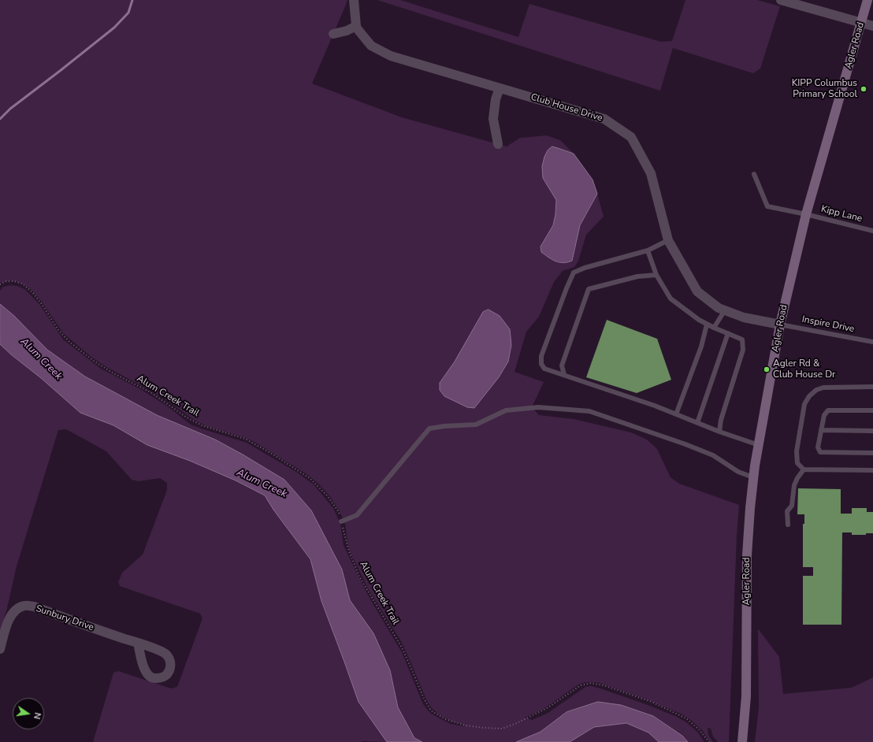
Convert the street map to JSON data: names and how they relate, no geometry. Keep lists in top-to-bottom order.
{
  "streets": {
    "main road": ["Agler Road"],
    "street": ["Club House Drive", "Sunbury Drive"],
    "lane": ["Kipp Lane", "Inspire Drive"],
    "path": ["Alum Creek Trail"]
  },
  "crossings": [
    ["Agler Road", "Club House Drive"],
    ["Agler Road", "Kipp Lane"],
    ["Agler Road", "Inspire Drive"],
    ["Club House Drive", "Inspire Drive"]
  ],
  "water": ["Alum Creek"],
  "places": ["KIPP Columbus Primary School", "Agler Rd & Club House Dr"],
  "north": "right"
}
